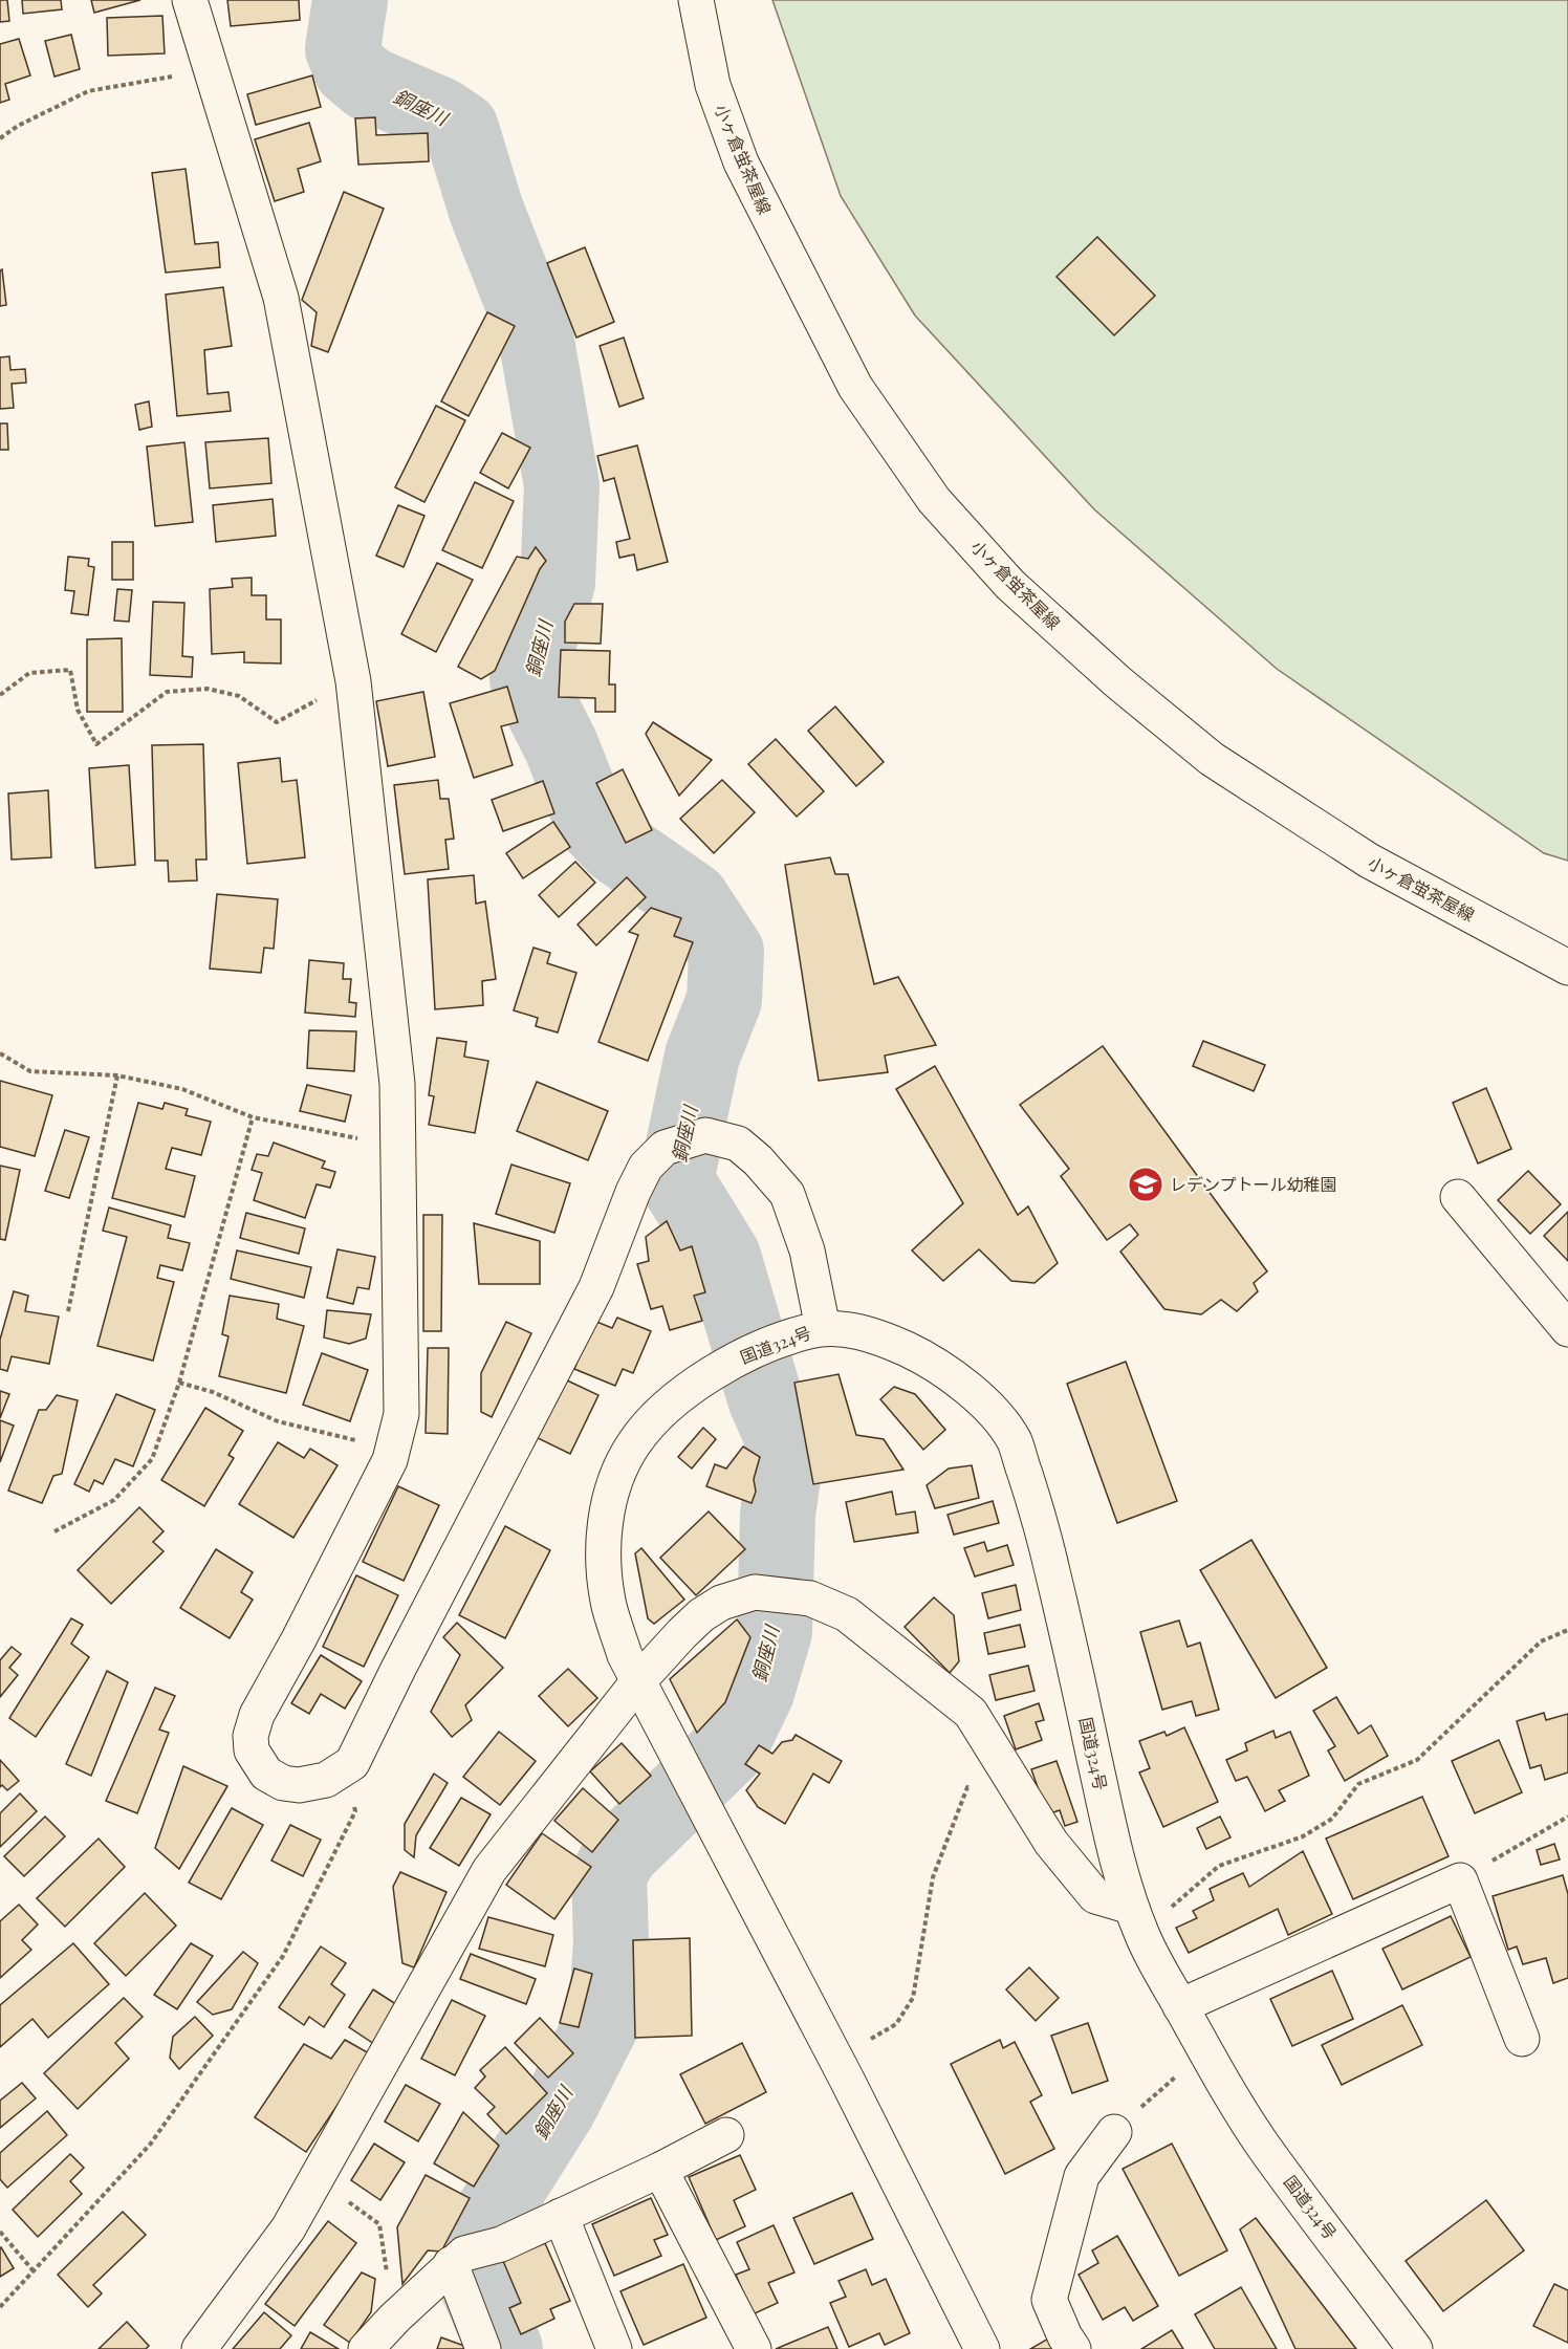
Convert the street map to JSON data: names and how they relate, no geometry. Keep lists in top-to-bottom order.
{
  "streets": {
    "main road": ["小ヶ倉蛍茶屋線", "国道324号"]
  },
  "water": ["銅座川"],
  "places": {
    "school or university": ["レデンプトール幼稚園"]
  }
}
